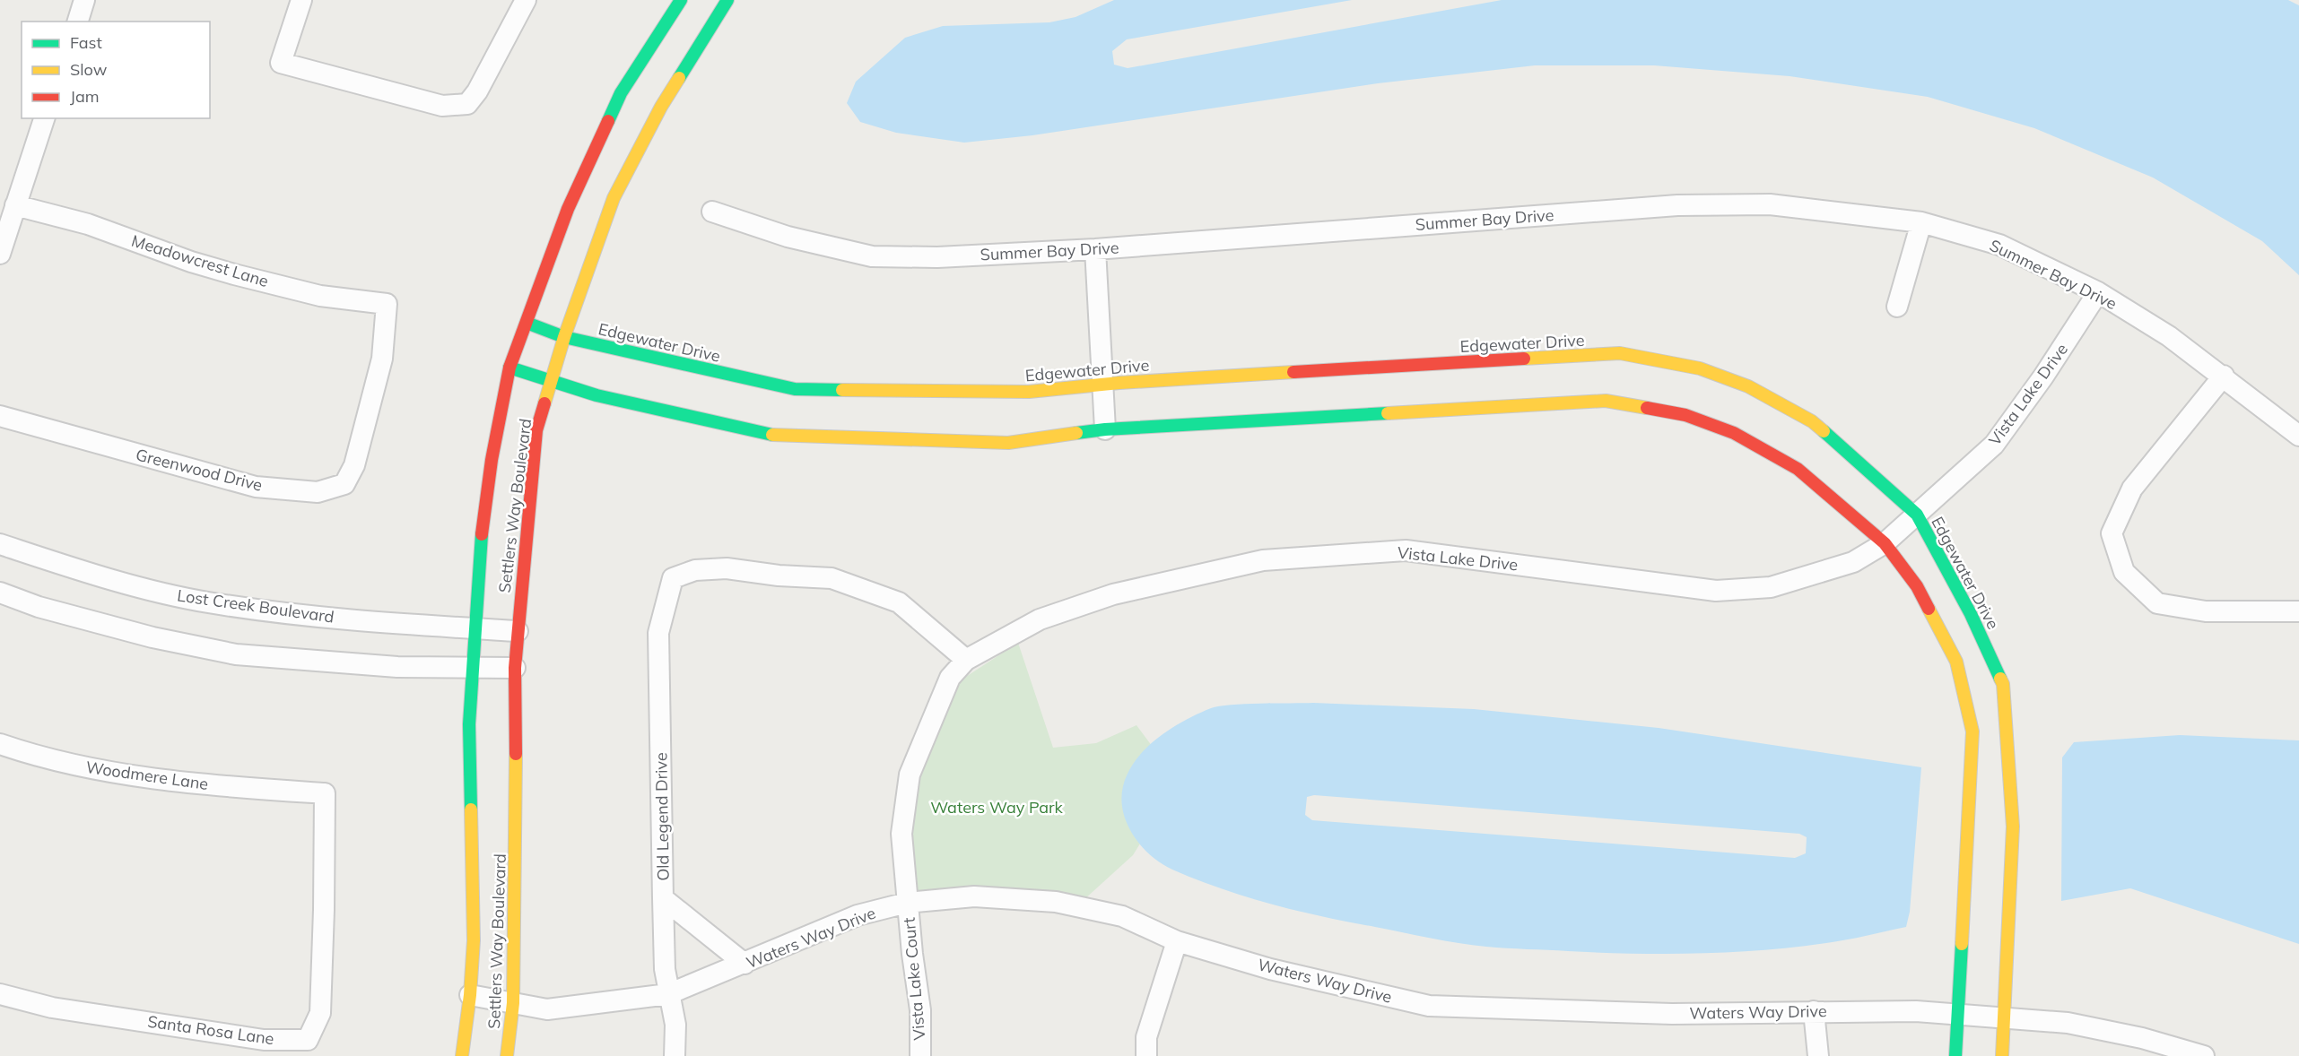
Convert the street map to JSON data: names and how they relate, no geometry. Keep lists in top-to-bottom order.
{
  "streets": {
    "street": [
      "Summer Bay Drive",
      "Meadowcrest Lane",
      "Edgewater Drive",
      "Vista Lake Drive",
      "Greenwood Drive",
      "Settlers Way Boulevard",
      "Lost Creek Boulevard",
      "Woodmere Lane",
      "Old Legend Drive",
      "Waters Way Drive",
      "Vista Lake Court",
      "Santa Rosa Lane"
    ]
  },
  "crossings": [
    ["Summer Bay Drive", "Vista Lake Drive"],
    ["Meadowcrest Lane", "Greenwood Drive"],
    ["Edgewater Drive", "Vista Lake Drive"],
    ["Edgewater Drive", "Settlers Way Boulevard"],
    ["Edgewater Drive", "Waters Way Drive"],
    ["Vista Lake Drive", "Old Legend Drive"],
    ["Vista Lake Drive", "Waters Way Drive"],
    ["Vista Lake Drive", "Vista Lake Court"],
    ["Settlers Way Boulevard", "Lost Creek Boulevard"],
    ["Settlers Way Boulevard", "Waters Way Drive"],
    ["Woodmere Lane", "Santa Rosa Lane"],
    ["Old Legend Drive", "Waters Way Drive"],
    ["Waters Way Drive", "Vista Lake Court"]
  ],
  "parks": ["Waters Way Park"],
  "legend": ["Fast", "Slow", "Jam"]
}
